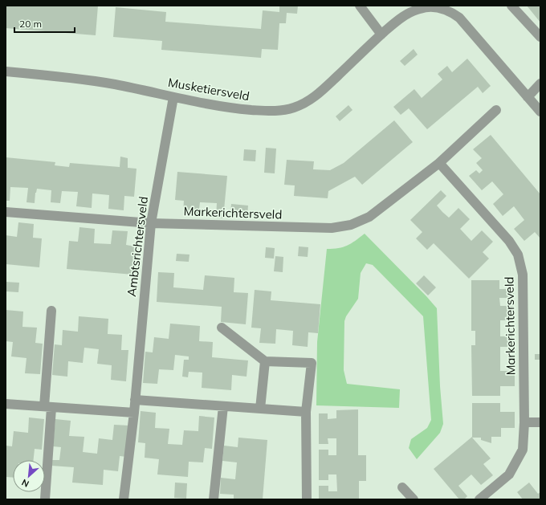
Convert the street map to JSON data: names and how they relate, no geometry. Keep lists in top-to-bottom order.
{
  "streets": {
    "street": ["Musketiersveld", "Markerichtersveld", "Ambtsrichtersveld"]
  },
  "crossings": [
    ["Musketiersveld", "Ambtsrichtersveld"],
    ["Markerichtersveld", "Ambtsrichtersveld"]
  ],
  "scale_bar": "20 m",
  "north": "bottom left"
}
